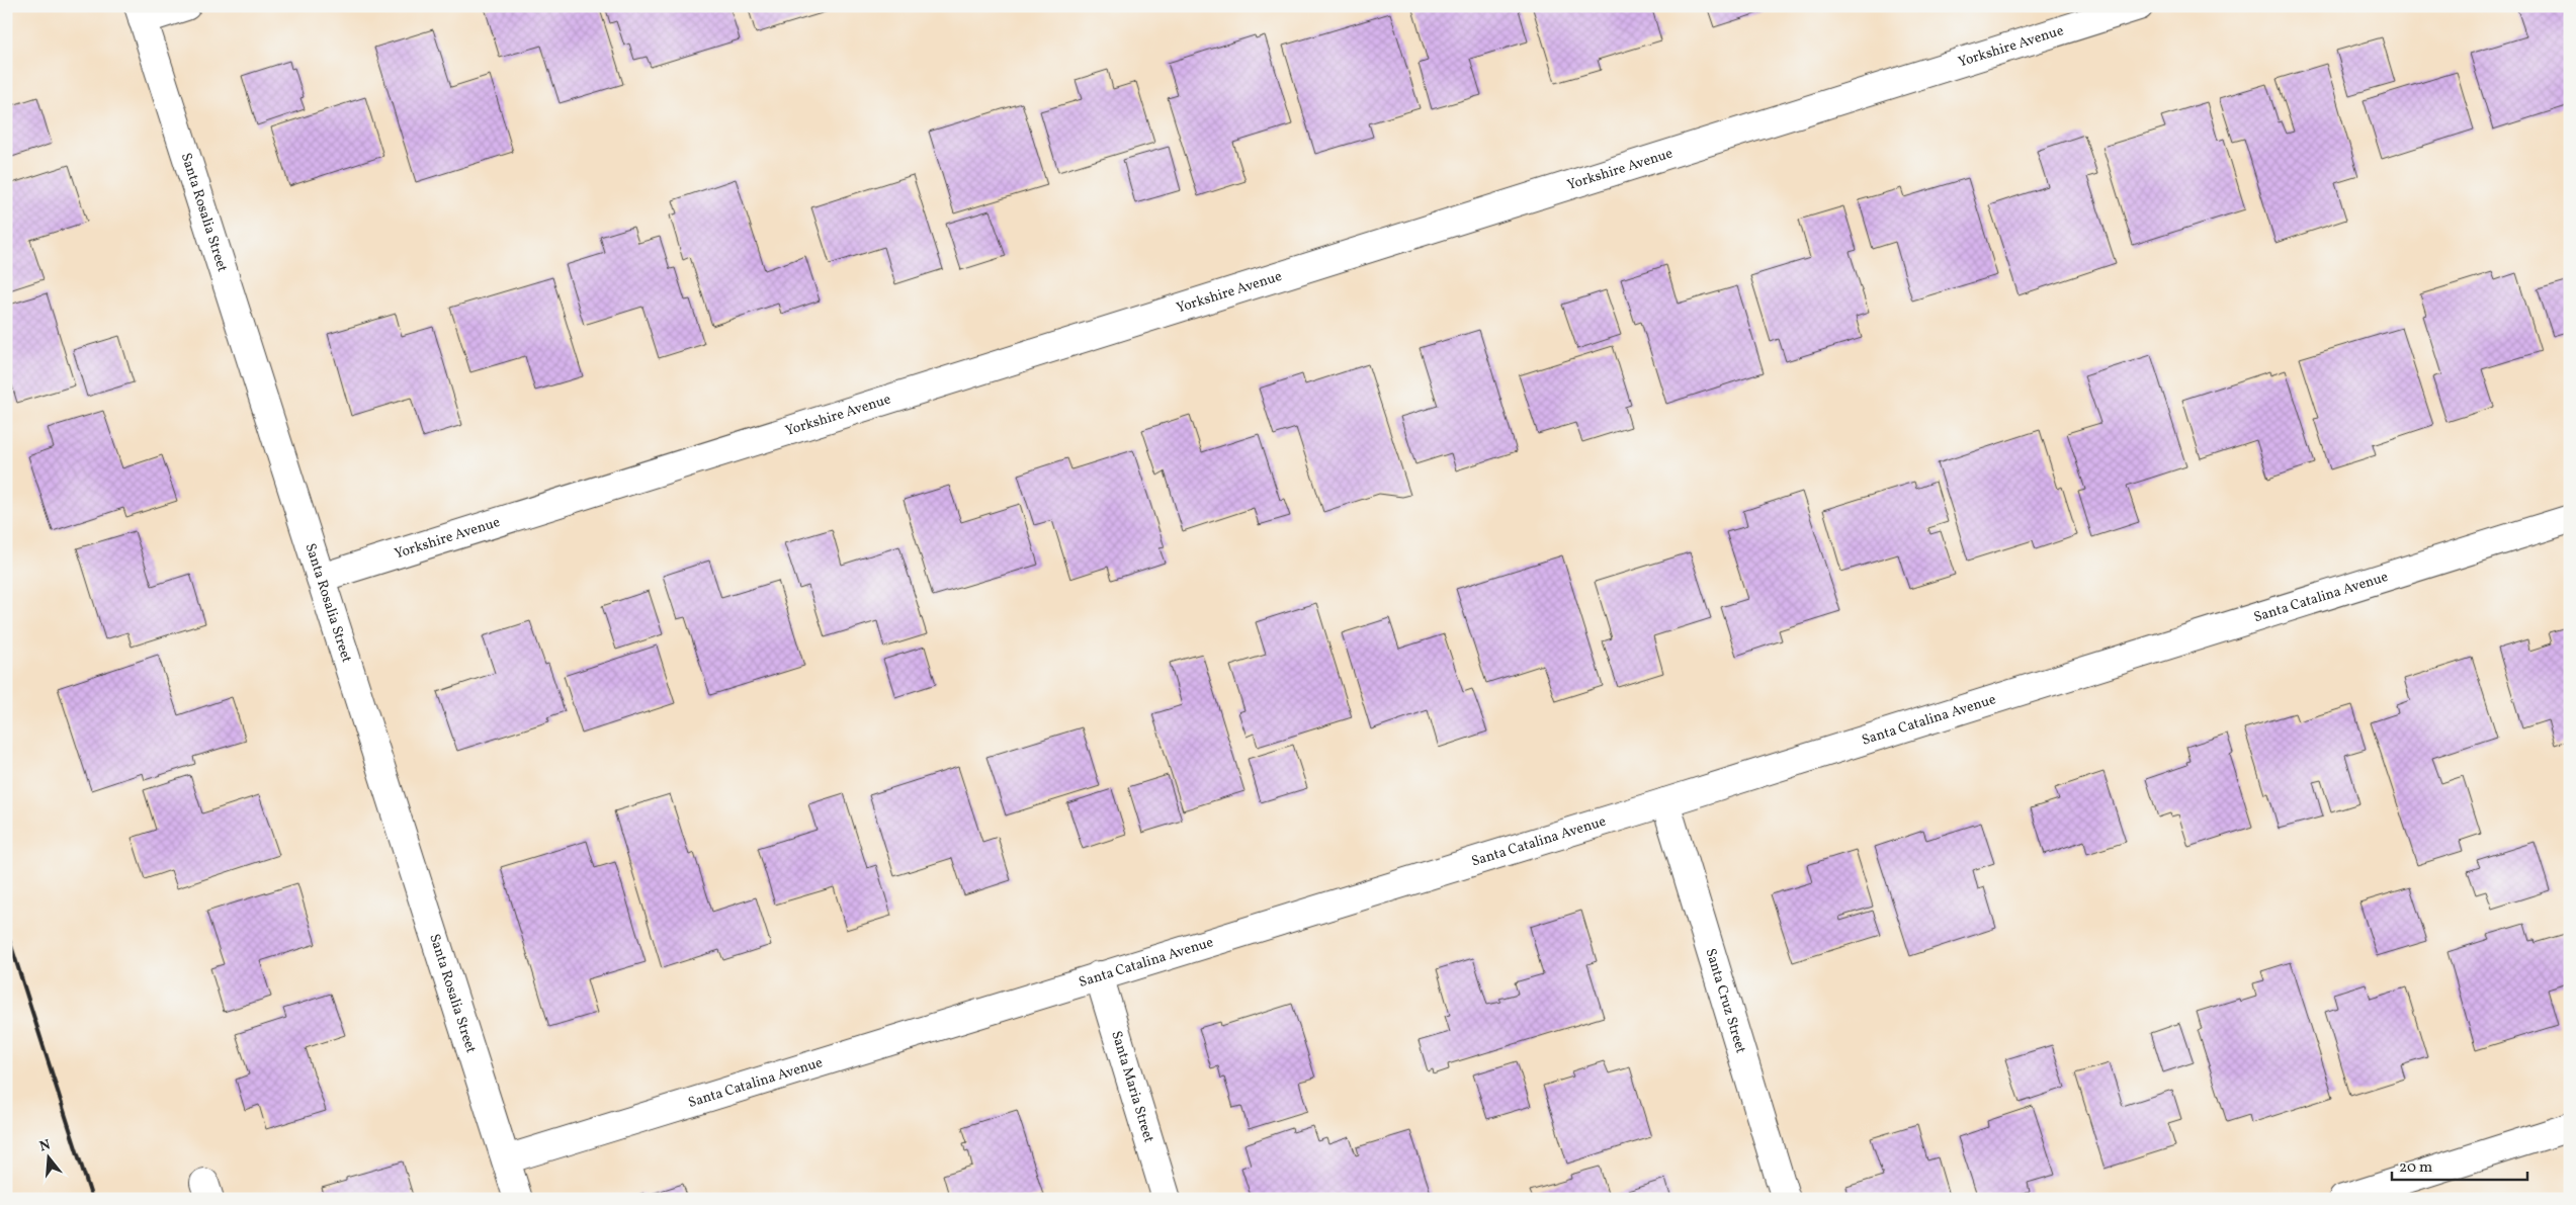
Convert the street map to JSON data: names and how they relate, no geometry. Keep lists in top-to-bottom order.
{
  "streets": {
    "street": [
      "Yorkshire Avenue",
      "Santa Rosalia Street",
      "Santa Catalina Avenue",
      "Santa Cruz Street",
      "Santa Maria Street"
    ]
  },
  "crossings": [
    ["Yorkshire Avenue", "Santa Rosalia Street"],
    ["Santa Rosalia Street", "Santa Catalina Avenue"],
    ["Santa Catalina Avenue", "Santa Cruz Street"],
    ["Santa Catalina Avenue", "Santa Maria Street"]
  ],
  "scale_bar": "20 m",
  "north": "top"
}
